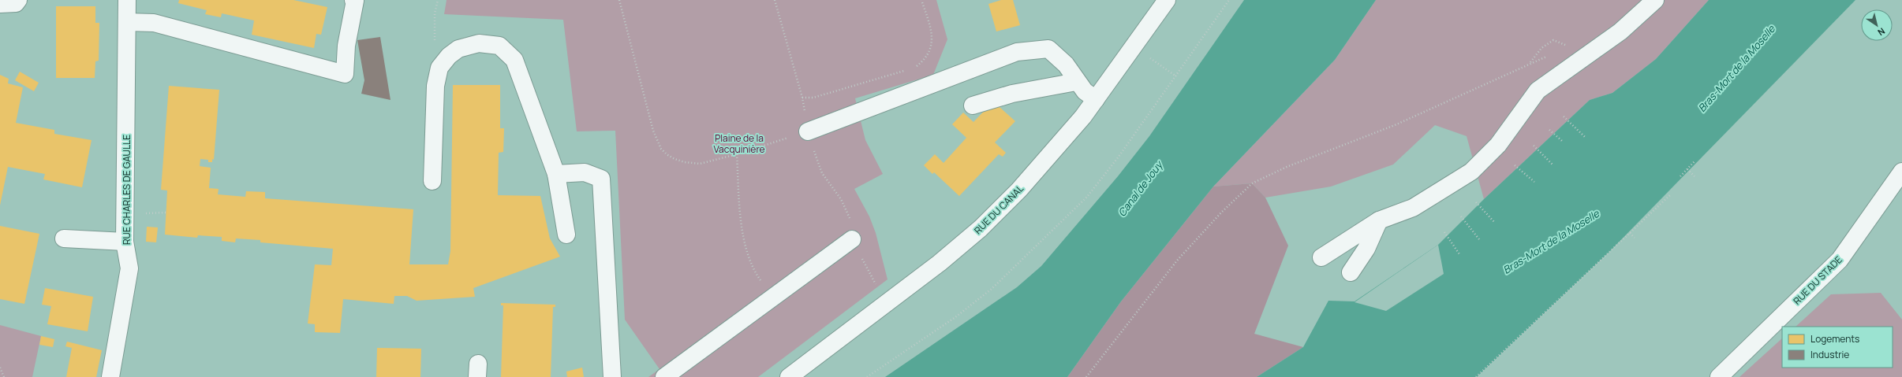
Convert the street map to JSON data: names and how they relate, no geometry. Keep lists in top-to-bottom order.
{
  "streets": {
    "street": ["RUE CHARLES DE GAULLE", "RUE DU CANAL", "RUE DU STADE"]
  },
  "water": ["Bras-Mort de la Moselle", "Canal de Jouy"],
  "parks": ["Plaine de la Vacquinière"],
  "legend": ["Logements", "Industrie"],
  "north": "bottom right"
}
